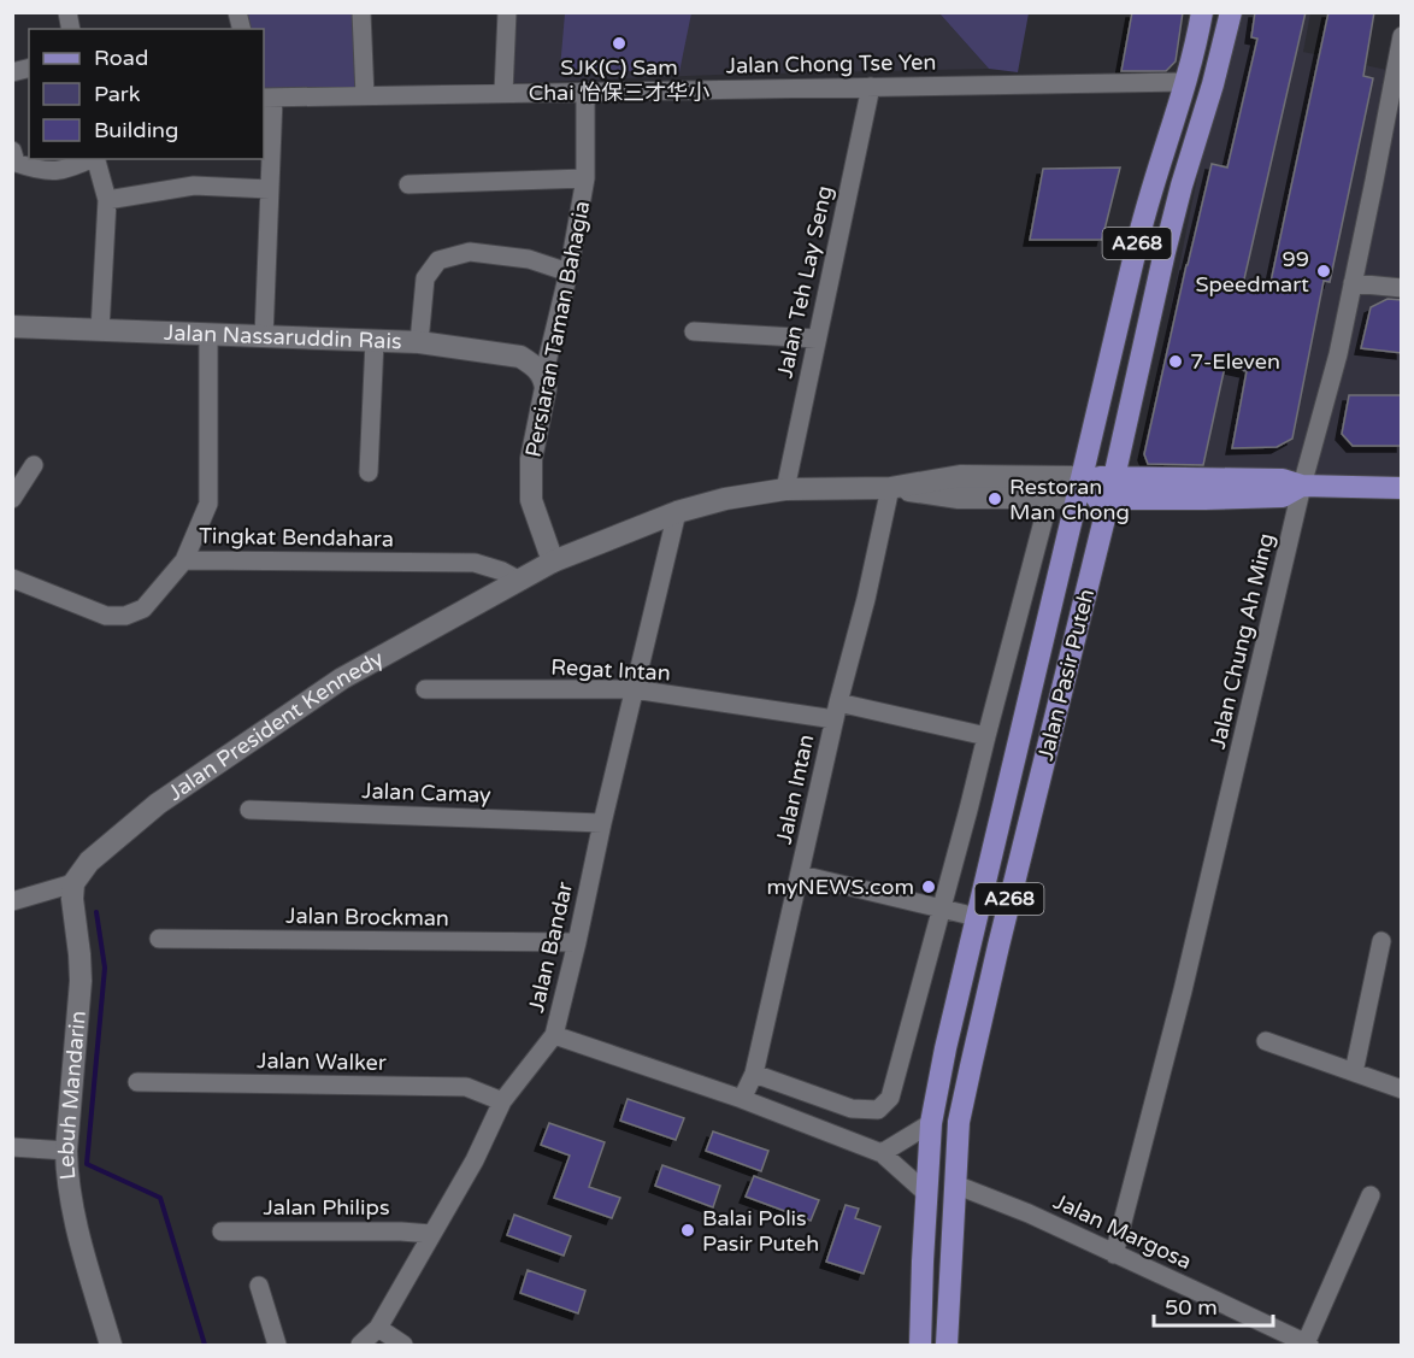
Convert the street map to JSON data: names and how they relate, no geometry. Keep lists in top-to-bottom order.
{
  "streets": {
    "main road": [
      "A268",
      "Persiaran Taman Bahagia",
      "Jalan Nassaruddin Rais",
      "Jalan Pasir Puteh",
      "Jalan President Kennedy",
      "Lebuh Mandarin"
    ],
    "street": [
      "Jalan Chong Tse Yen",
      "Jalan Teh Lay Seng",
      "Tingkat Bendahara",
      "Jalan Chung Ah Ming",
      "Regat Intan",
      "Jalan Intan",
      "Jalan Camay",
      "Jalan Brockman",
      "Jalan Bandar",
      "Jalan Walker",
      "Jalan Philips",
      "Jalan Margosa"
    ]
  },
  "crossings": [
    ["Jalan Chong Tse Yen", "Jalan Teh Lay Seng"],
    ["Jalan Chong Tse Yen", "Persiaran Taman Bahagia"],
    ["Jalan Chong Tse Yen", "Jalan Pasir Puteh"],
    ["Jalan Teh Lay Seng", "Jalan President Kennedy"],
    ["Persiaran Taman Bahagia", "Jalan Nassaruddin Rais"],
    ["Persiaran Taman Bahagia", "Jalan President Kennedy"],
    ["Tingkat Bendahara", "Jalan President Kennedy"],
    ["Jalan Chung Ah Ming", "Jalan Margosa"],
    ["Regat Intan", "Jalan Intan"],
    ["Regat Intan", "Jalan Bandar"],
    ["Jalan Pasir Puteh", "Jalan Margosa"],
    ["Jalan President Kennedy", "Jalan Intan"],
    ["Jalan President Kennedy", "Jalan Bandar"],
    ["Jalan President Kennedy", "Lebuh Mandarin"],
    ["Jalan Camay", "Jalan Bandar"],
    ["Jalan Brockman", "Jalan Bandar"],
    ["Jalan Bandar", "Jalan Walker"],
    ["Jalan Bandar", "Jalan Philips"]
  ],
  "places": [
    "SJK(C) Sam Chai 怡保三才华小",
    "99 Speedmart",
    "7-Eleven",
    "Restoran Man Chong",
    "myNEWS.com",
    "Balai Polis Pasir Puteh"
  ],
  "legend": ["Road", "Park", "Building"],
  "scale_bar": "50 m"
}
